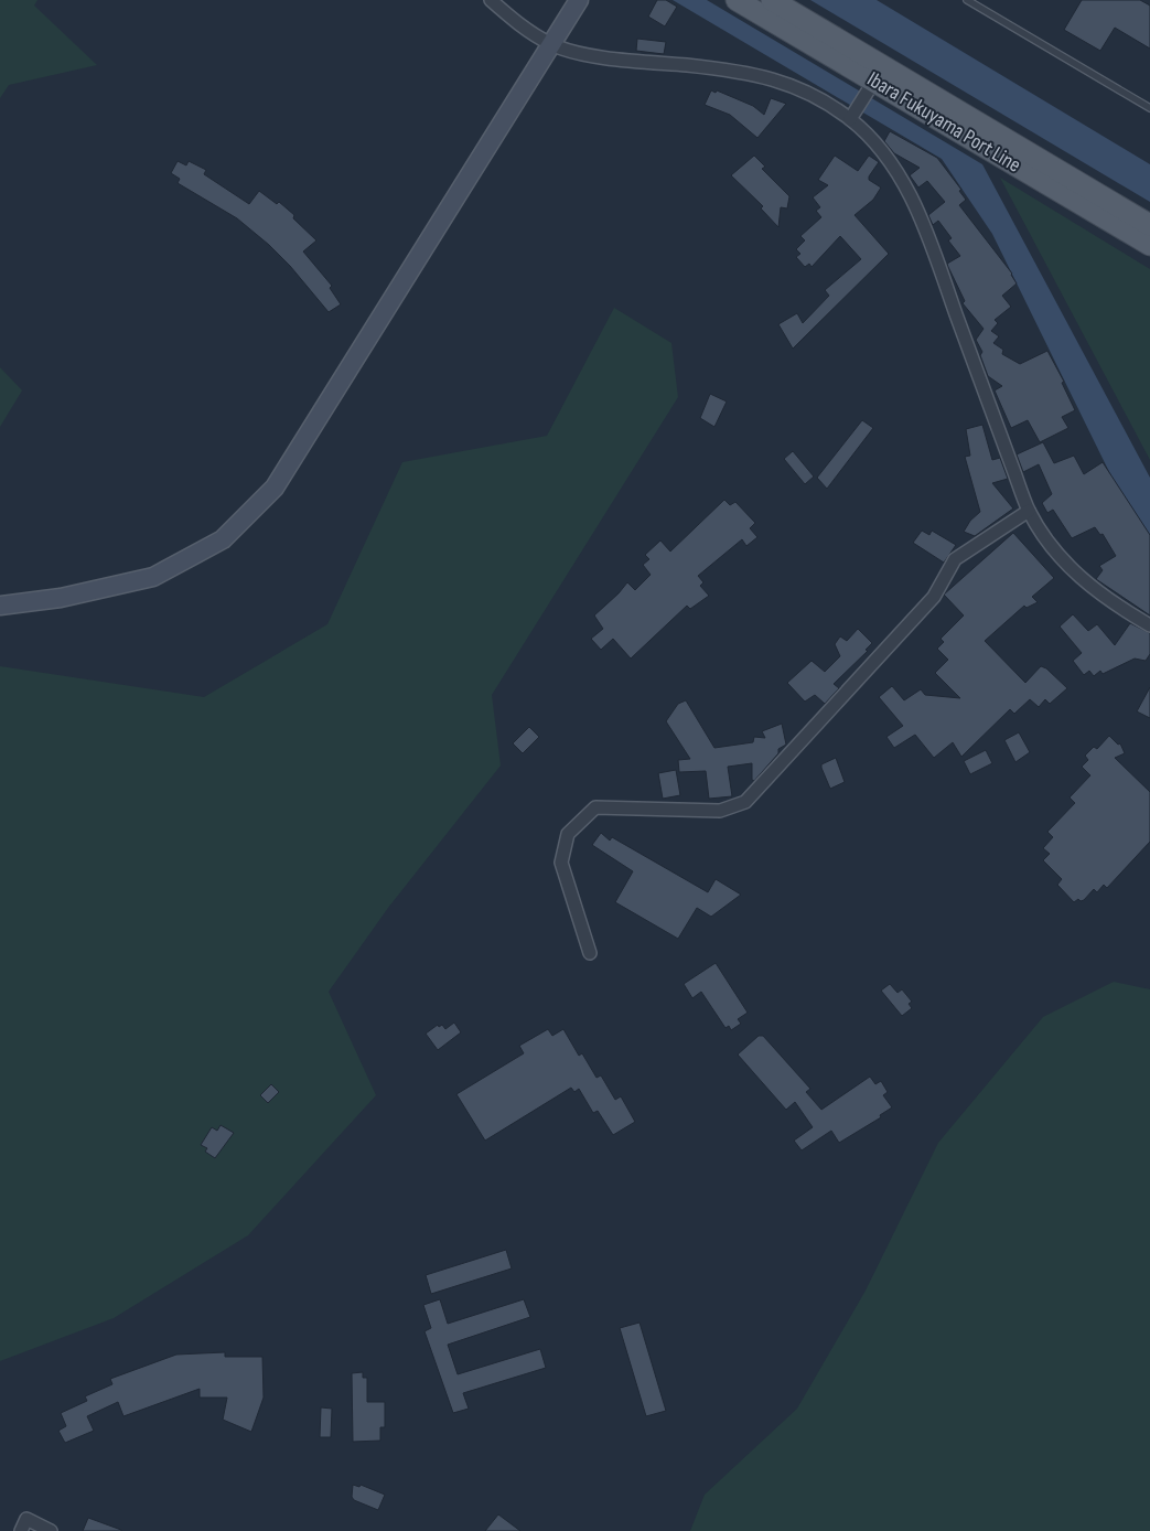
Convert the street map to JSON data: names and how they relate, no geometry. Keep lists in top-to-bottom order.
{
  "streets": {
    "main road": ["Ibara Fukuyama Port Line"]
  }
}
